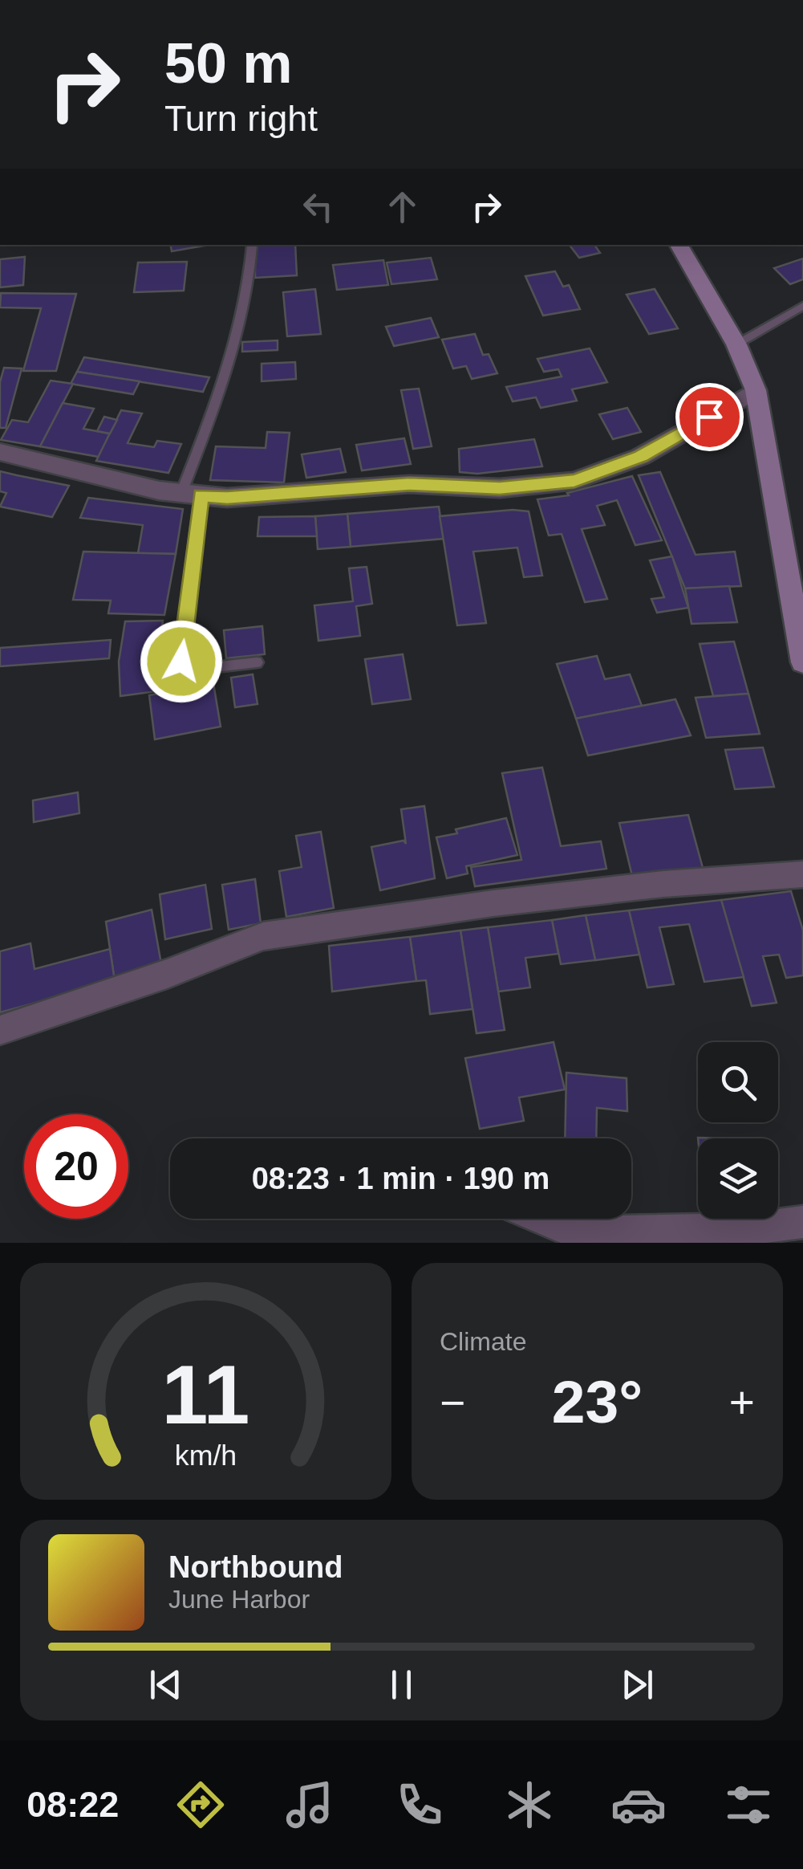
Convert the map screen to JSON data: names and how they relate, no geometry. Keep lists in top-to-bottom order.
{
  "page": {
    "turn": ["50 m", "Turn right"],
    "limit": "20",
    "trip": "08:23 · 1 min · 190 m",
    "tile": "Climate",
    "heat": ["−", "23°", "+"],
    "song": ["Northbound", "June Harbor"],
    "tabs": "08:22",
    "gauge": ["11", "km/h"]
  }
}
